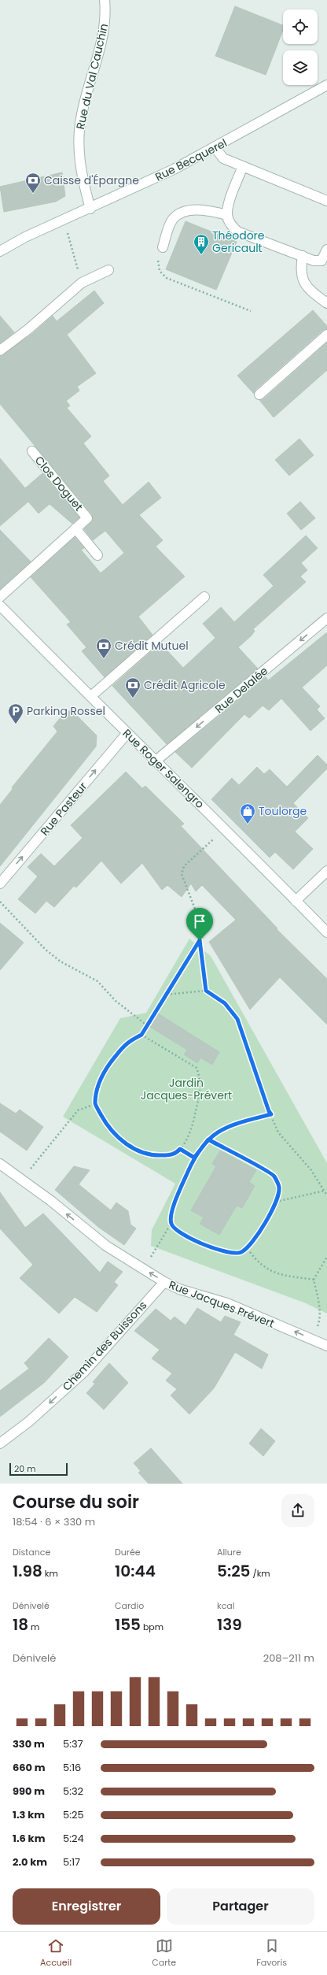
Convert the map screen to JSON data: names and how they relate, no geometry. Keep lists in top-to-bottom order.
{
  "streets": {
    "street": [
      "Rue du Val Cauchin",
      "Rue Becquerel",
      "Clos Doguet",
      "Rue Delalée",
      "Rue Roger Salengro",
      "Rue Pasteur",
      "Rue Jacques Prévert",
      "Chemin des Buissons"
    ]
  },
  "crossings": [
    ["Rue du Val Cauchin", "Rue Becquerel"],
    ["Rue Delalée", "Rue Roger Salengro"],
    ["Rue Roger Salengro", "Rue Pasteur"],
    ["Rue Jacques Prévert", "Chemin des Buissons"]
  ],
  "one_way": [
    "Rue Delalée",
    "Rue Pasteur",
    "Rue Jacques Prévert",
    "Chemin des Buissons"
  ],
  "parks": ["Jardin Jacques-Prévert"],
  "places": {
    "bank": ["Caisse d'Épargne", "Crédit Mutuel", "Crédit Agricole"],
    "building": ["Théodore Gericault"],
    "parking": ["Parking Rossel"],
    "shop": ["Toulorge"]
  },
  "scale_bar": "20 m",
  "page": {
    "scale": "20 m",
    "heading": ["Course du soir", "18:54 · 6 × 330 m"],
    "stats": [
      ["Distance", "1.98 km"],
      ["Durée", "10:44"],
      ["Allure", "5:25 /km"],
      ["Dénivelé", "18 m"],
      ["Cardio", "155 bpm"],
      ["kcal", "139"]
    ],
    "chart": ["Dénivelé", "208–211 m"],
    "list": [
      {
        "name": "330 m",
        "note": "5:37"
      },
      {
        "name": "660 m",
        "note": "5:16"
      },
      {
        "name": "990 m",
        "note": "5:32"
      },
      {
        "name": "1.3 km",
        "note": "5:25"
      },
      {
        "name": "1.6 km",
        "note": "5:24"
      },
      {
        "name": "2.0 km",
        "note": "5:17"
      }
    ],
    "buttons": ["Enregistrer", "Partager"],
    "tabs": ["Accueil", "Carte", "Favoris"]
  }
}
